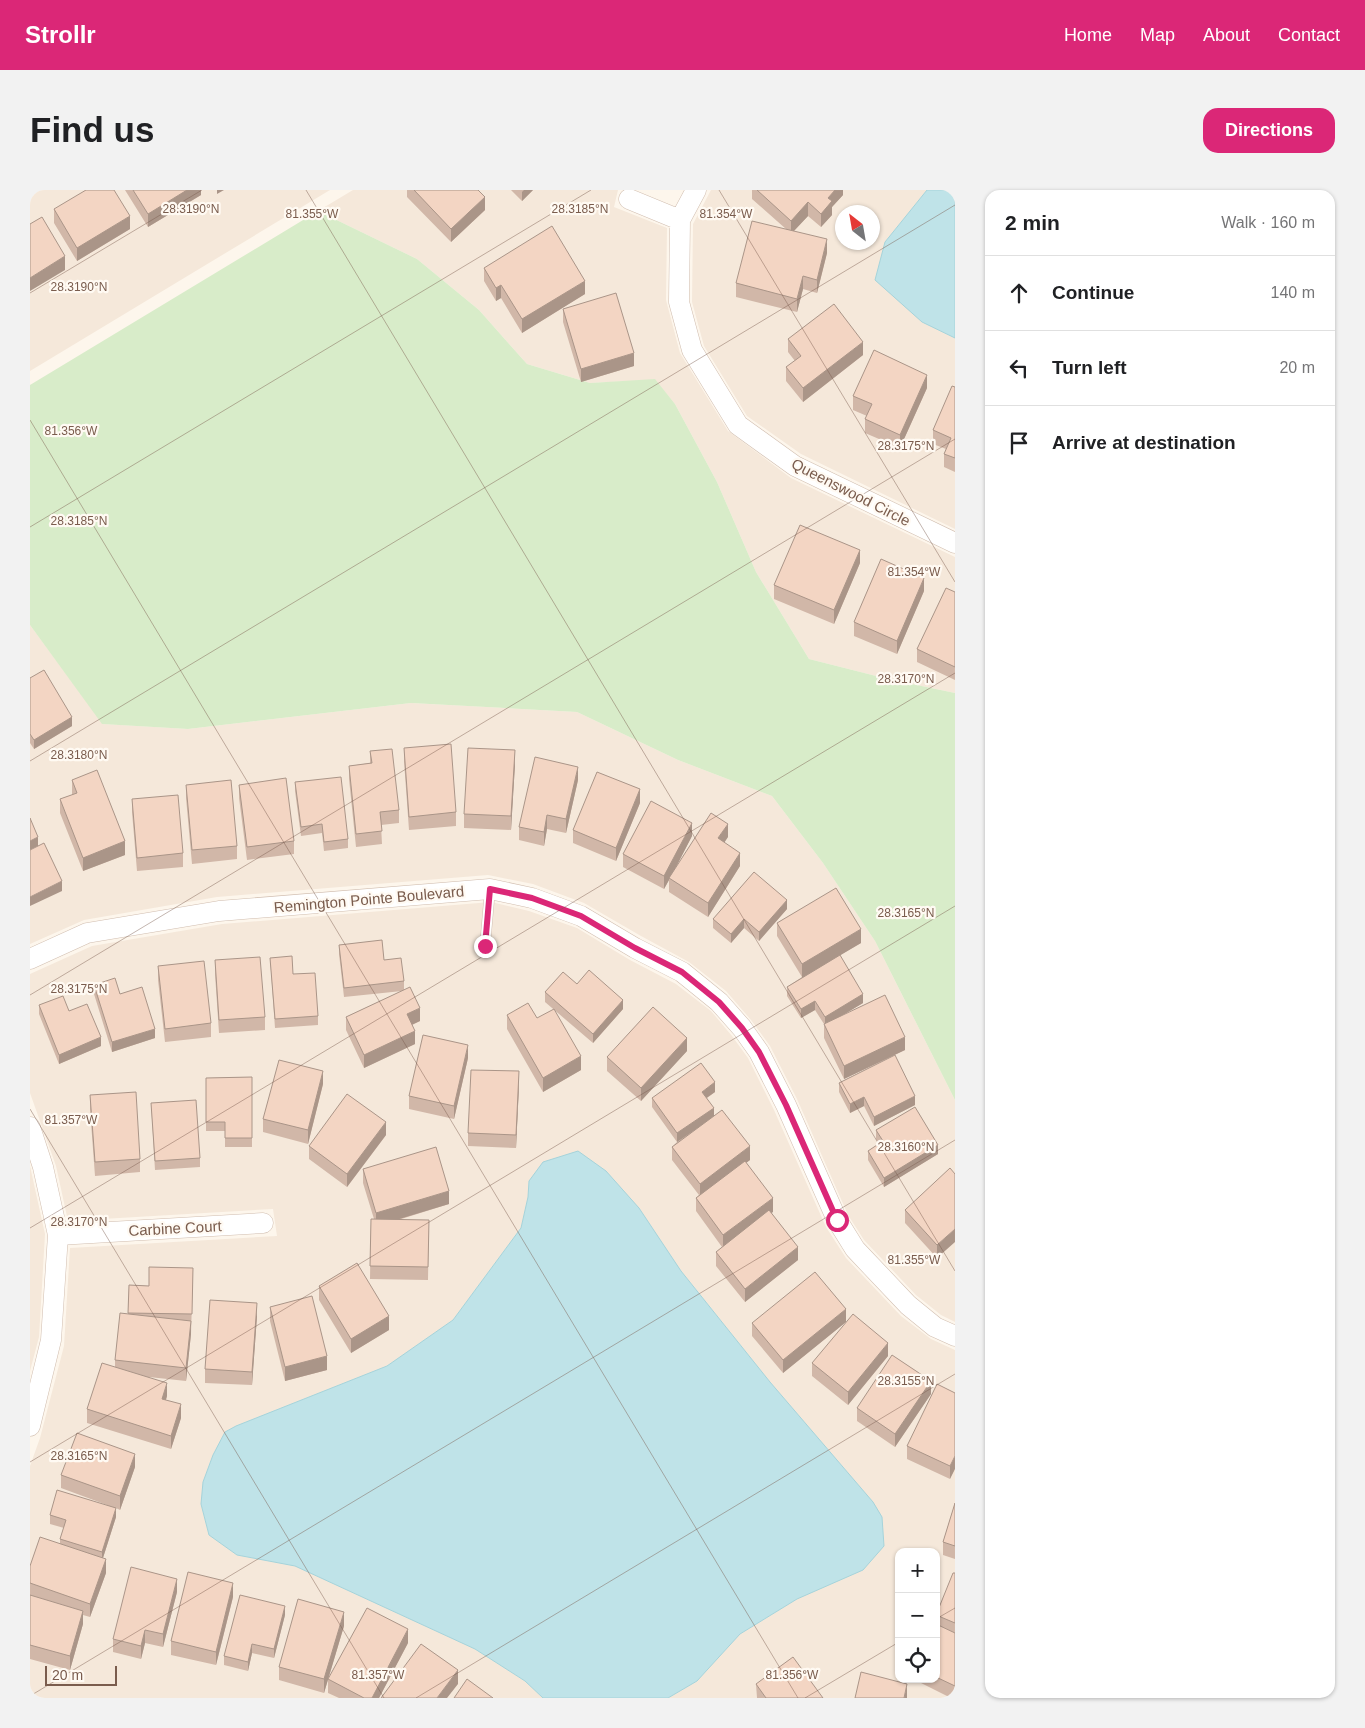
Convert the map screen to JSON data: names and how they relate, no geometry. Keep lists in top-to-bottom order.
{
  "streets": {
    "street": ["Queenswood Circle", "Remington Pointe Boulevard", "Carbine Court"]
  },
  "scale_bar": "20 m",
  "north": "top left",
  "page": {
    "header": "Strollr",
    "nav": [
      "Home",
      "Map",
      "About",
      "Contact"
    ],
    "buttons": "Directions",
    "title": "Find us",
    "heading": ["2 min", "Walk · 160 m"],
    "list": [
      ["Continue", "140 m"],
      ["Turn left", "20 m"],
      "Arrive at destination"
    ],
    "map_buttons": ["+", "−"],
    "scale": "20 m"
  },
  "coordinates": [
    "28.3190°N",
    "28.3185°N",
    "81.355°W",
    "81.354°W",
    "81.356°W",
    "28.3175°N",
    "28.3170°N",
    "28.3180°N",
    "28.3165°N",
    "81.357°W",
    "28.3160°N",
    "28.3155°N"
  ]
}
